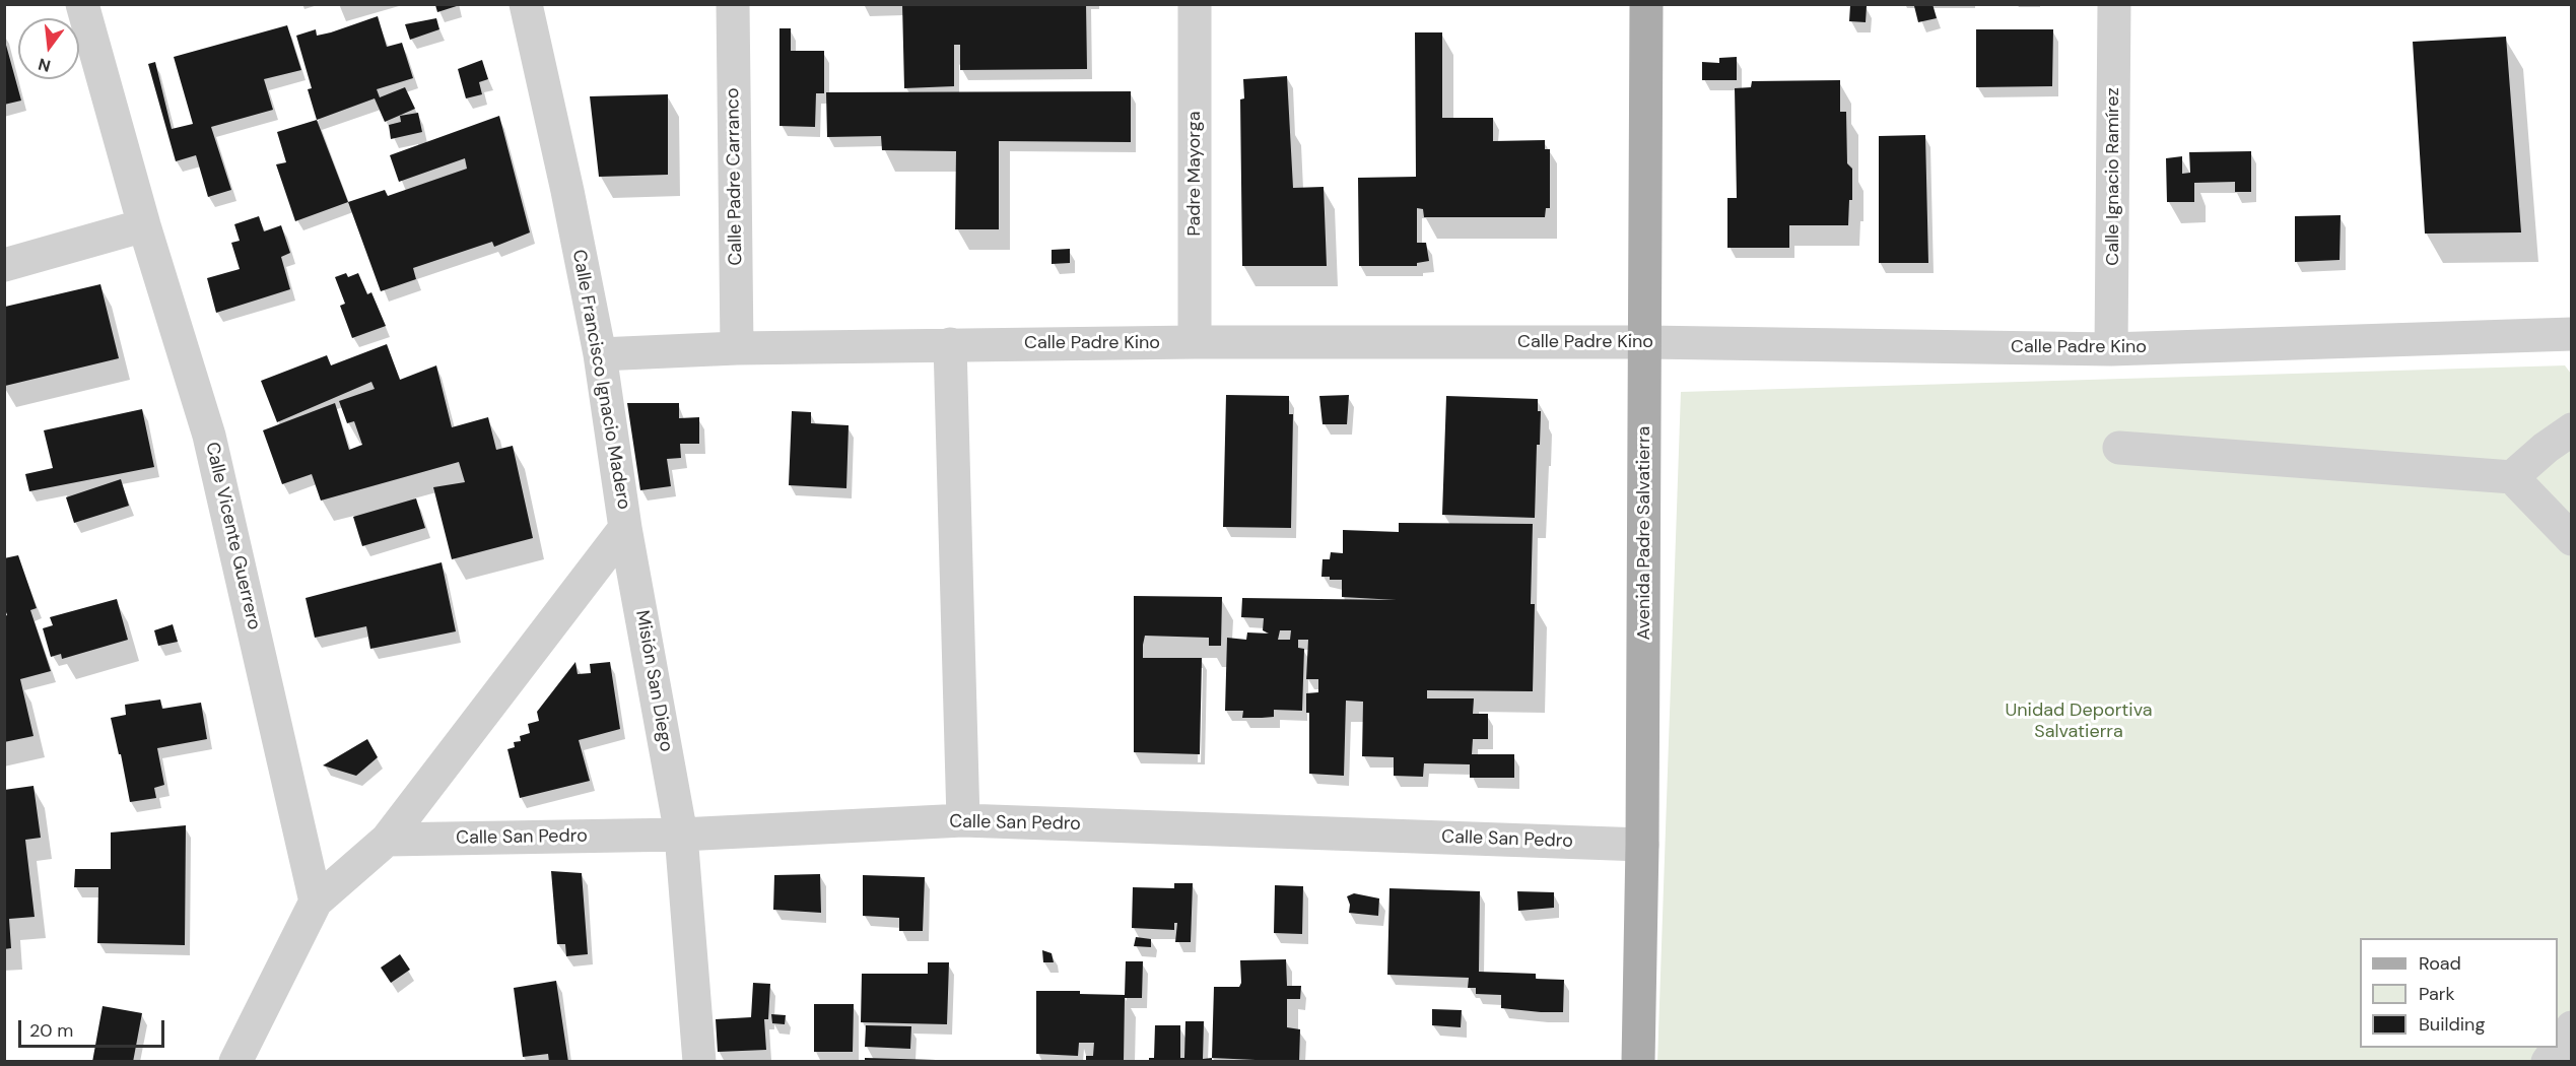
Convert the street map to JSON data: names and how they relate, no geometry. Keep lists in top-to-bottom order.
{
  "streets": {
    "main road": ["Avenida Padre Salvatierra"],
    "street": [
      "Padre Mayorga",
      "Calle Padre Carranco",
      "Calle Ignacio Ramírez",
      "Calle Padre Kino",
      "Calle Francisco Ignacio Madero",
      "Calle Vicente Guerrero",
      "Misión San Diego",
      "Calle San Pedro"
    ]
  },
  "crossings": [
    ["Padre Mayorga", "Calle Padre Kino"],
    ["Calle Padre Carranco", "Calle Padre Kino"],
    ["Calle Ignacio Ramírez", "Calle Padre Kino"],
    ["Calle Padre Kino", "Calle Francisco Ignacio Madero"],
    ["Calle Padre Kino", "Avenida Padre Salvatierra"],
    ["Calle Francisco Ignacio Madero", "Calle Vicente Guerrero"],
    ["Calle Francisco Ignacio Madero", "Misión San Diego"],
    ["Calle Francisco Ignacio Madero", "Calle San Pedro"],
    ["Avenida Padre Salvatierra", "Calle San Pedro"],
    ["Misión San Diego", "Calle San Pedro"]
  ],
  "parks": ["Unidad Deportiva Salvatierra"],
  "legend": ["Road", "Park", "Building"],
  "scale_bar": "20 m",
  "north": "bottom"
}
